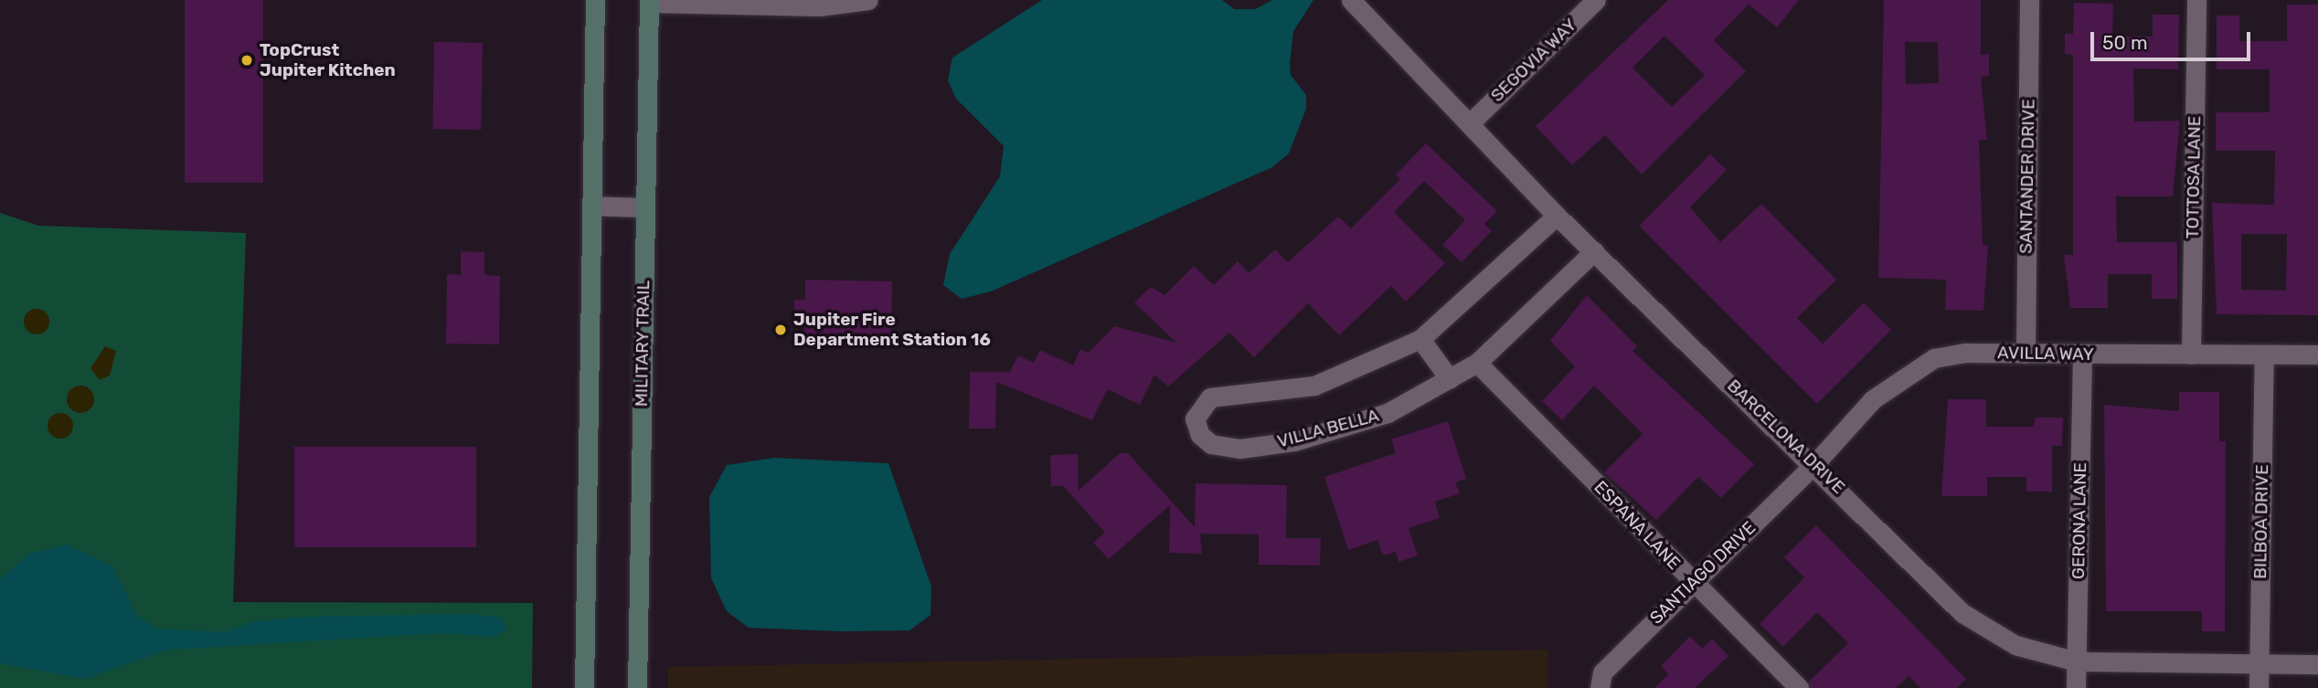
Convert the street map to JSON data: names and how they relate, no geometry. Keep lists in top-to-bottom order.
{
  "streets": {
    "main road": ["MILITARY TRAIL"],
    "street": [
      "SEGOVIA WAY",
      "SANTANDER DRIVE",
      "TOTTOSA LANE",
      "AVILLA WAY",
      "VILLA BELLA",
      "BARCELONA DRIVE",
      "GERONA LANE",
      "BILBOA DRIVE",
      "ESPANA LANE",
      "SANTIAGO DRIVE"
    ]
  },
  "crossings": [
    ["SEGOVIA WAY", "BARCELONA DRIVE"],
    ["SANTANDER DRIVE", "AVILLA WAY"],
    ["TOTTOSA LANE", "AVILLA WAY"],
    ["AVILLA WAY", "BARCELONA DRIVE"],
    ["AVILLA WAY", "GERONA LANE"],
    ["AVILLA WAY", "BILBOA DRIVE"],
    ["AVILLA WAY", "SANTIAGO DRIVE"],
    ["VILLA BELLA", "BARCELONA DRIVE"],
    ["VILLA BELLA", "ESPANA LANE"],
    ["BARCELONA DRIVE", "GERONA LANE"],
    ["BARCELONA DRIVE", "BILBOA DRIVE"],
    ["BARCELONA DRIVE", "SANTIAGO DRIVE"],
    ["ESPANA LANE", "SANTIAGO DRIVE"]
  ],
  "places": ["TopCrust Jupiter Kitchen", "Jupiter Fire Department Station 16"],
  "scale_bar": "50 m"
}
